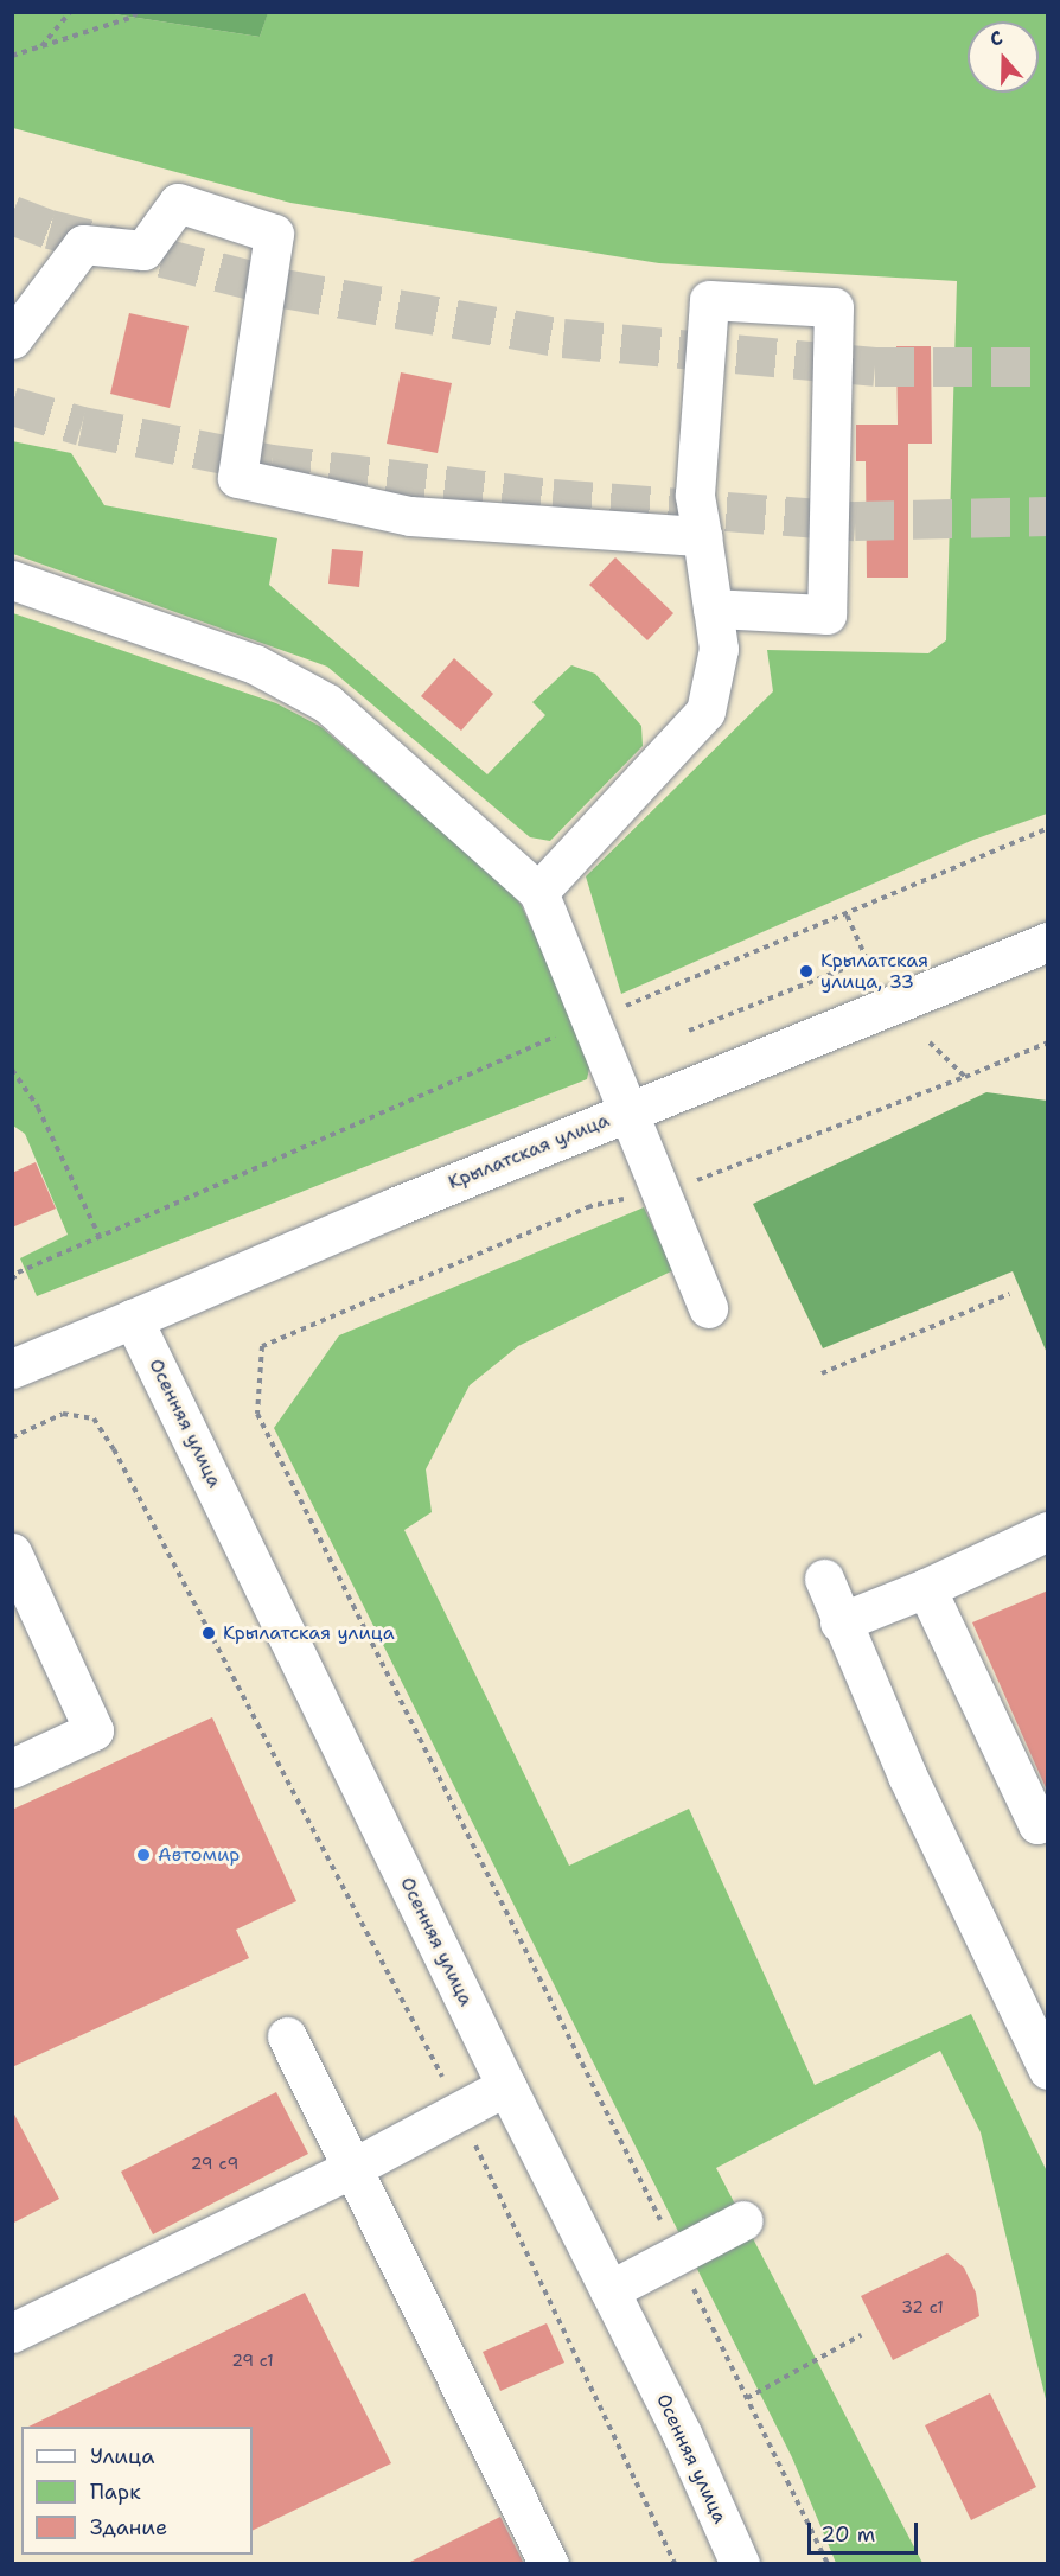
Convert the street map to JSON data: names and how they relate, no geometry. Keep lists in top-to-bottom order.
{
  "streets": {
    "main road": ["Крылатская улица", "Осенняя улица"]
  },
  "crossings": [
    ["Крылатская улица", "Осенняя улица"]
  ],
  "places": ["Крылатская улица, 33", "Крылатская улица", "Автомир"],
  "house_numbers": ["29 с9", "32 с1", "29 с1"],
  "legend": ["Улица", "Парк", "Здание"],
  "scale_bar": "20 m",
  "north": "top"
}
